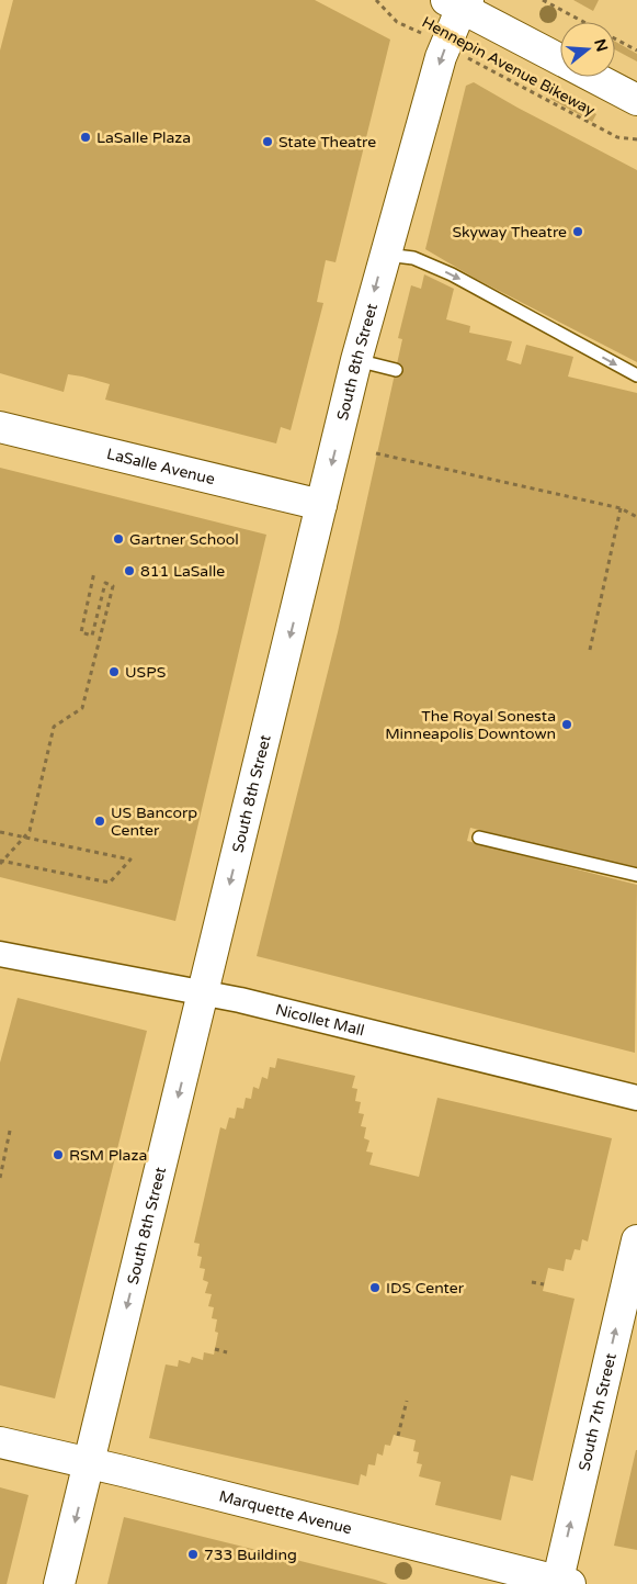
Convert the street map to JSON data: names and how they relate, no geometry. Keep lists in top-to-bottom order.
{
  "streets": {
    "main road": [
      "South 8th Street",
      "LaSalle Avenue",
      "South 7th Street",
      "Marquette Avenue"
    ],
    "street": ["Nicollet Mall"],
    "path": ["Hennepin Avenue Bikeway"]
  },
  "crossings": [
    ["Hennepin Avenue Bikeway", "South 8th Street"],
    ["South 8th Street", "LaSalle Avenue"],
    ["South 8th Street", "Nicollet Mall"],
    ["South 8th Street", "Marquette Avenue"],
    ["South 7th Street", "Marquette Avenue"]
  ],
  "one_way": ["South 8th Street", "South 7th Street"],
  "places": [
    "LaSalle Plaza",
    "State Theatre",
    "Skyway Theatre",
    "Gartner School",
    "811 LaSalle",
    "USPS",
    "The Royal Sonesta Minneapolis Downtown",
    "US Bancorp Center",
    "RSM Plaza",
    "IDS Center",
    "733 Building"
  ],
  "north": "right"
}
